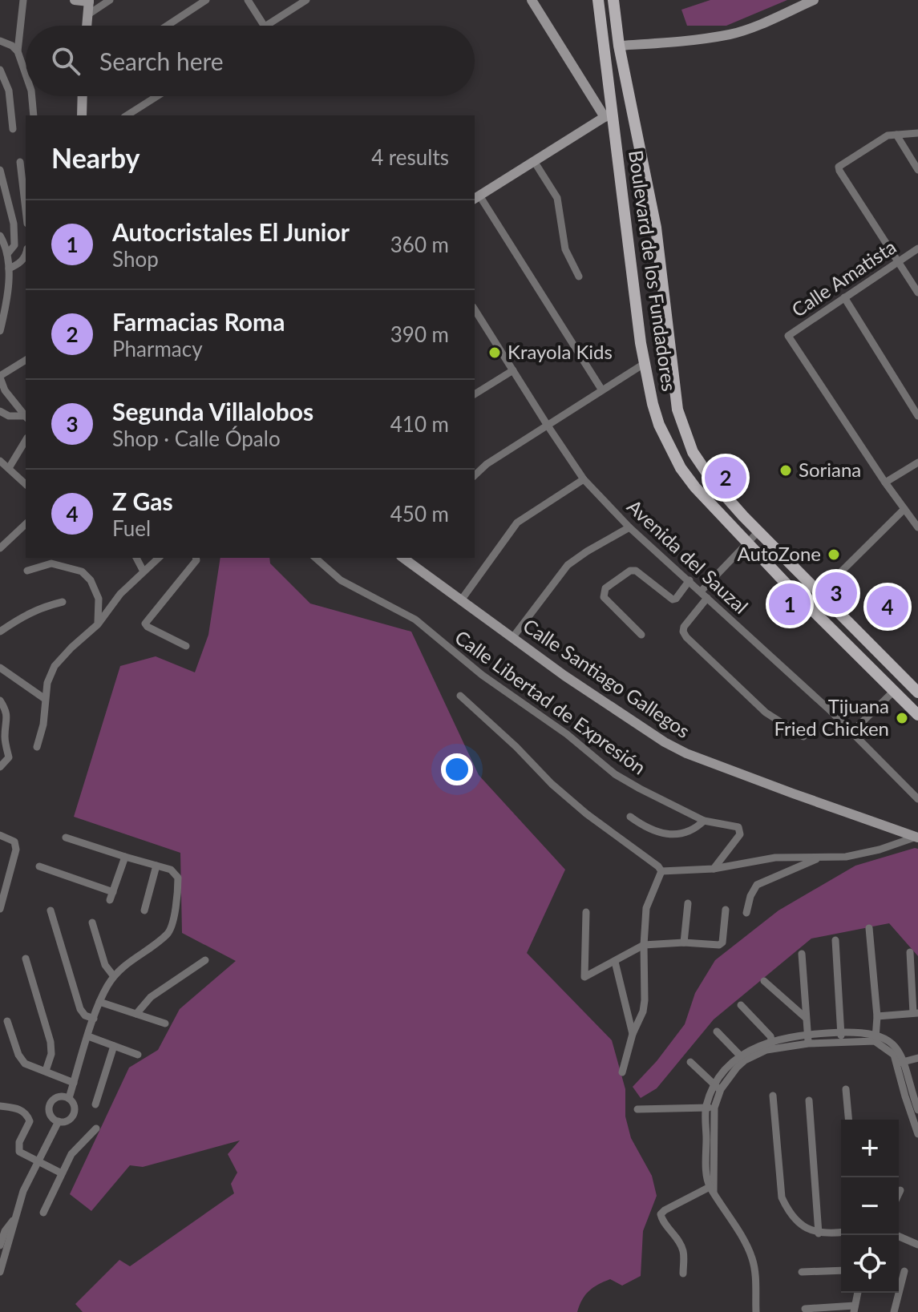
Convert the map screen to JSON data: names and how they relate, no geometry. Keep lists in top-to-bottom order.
{
  "streets": {
    "main road": ["Boulevard de los Fundadores"],
    "street": [
      "Calle Amatista",
      "Avenida del Sauzal",
      "Calle Santiago Gallegos",
      "Calle Libertad de Expresión"
    ]
  },
  "places": [
    "Krayola Kids",
    "Soriana",
    "AutoZone",
    "Tijuana Fried Chicken"
  ],
  "page": {
    "search": "Search here",
    "heading": ["Nearby", "4 results"],
    "list": [
      {
        "mark": "1",
        "name": "Autocristales El Junior",
        "note": "Shop",
        "value": "360 m"
      },
      {
        "mark": "2",
        "name": "Farmacias Roma",
        "note": "Pharmacy",
        "value": "390 m"
      },
      {
        "mark": "3",
        "name": "Segunda Villalobos",
        "note": "Shop · Calle Ópalo",
        "value": "410 m"
      },
      {
        "mark": "4",
        "name": "Z Gas",
        "note": "Fuel",
        "value": "450 m"
      }
    ],
    "pins": [
      "2",
      "3",
      "1",
      "4"
    ],
    "map_buttons": ["+", "−"]
  }
}
